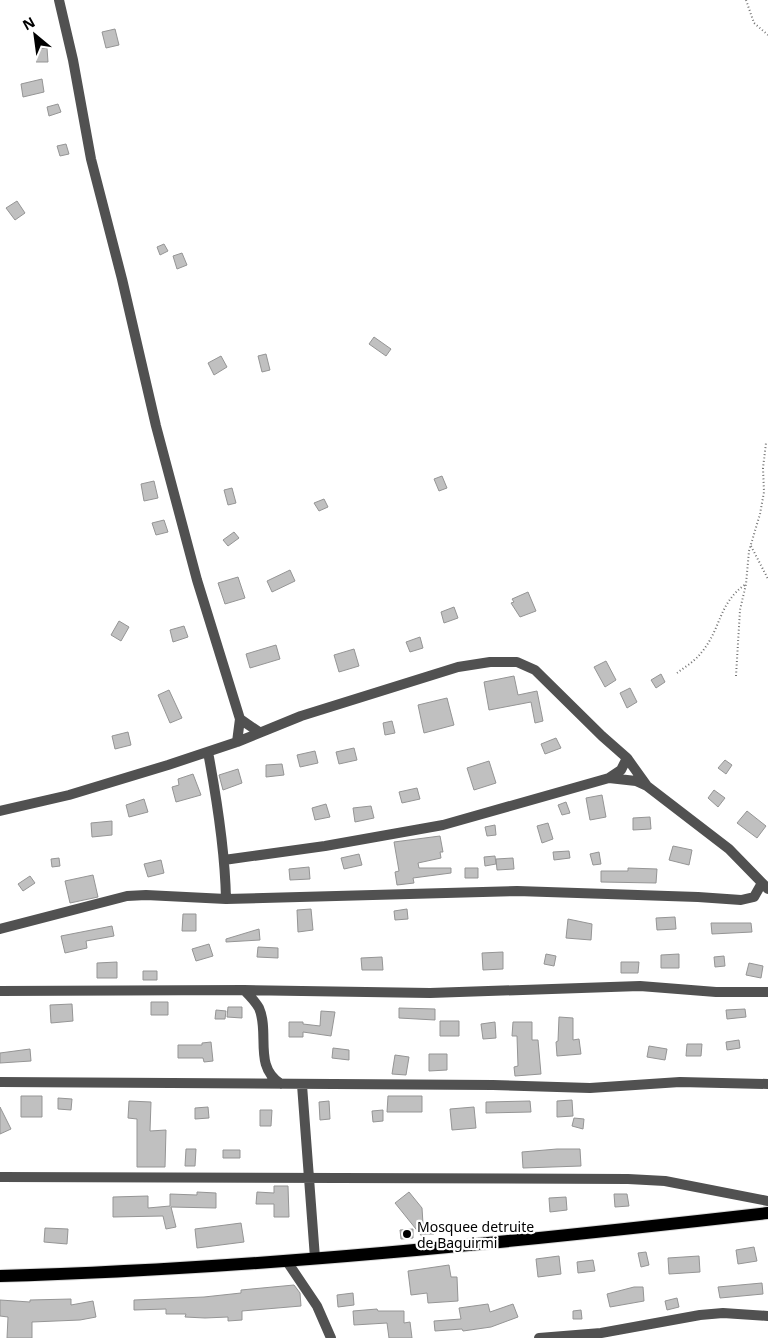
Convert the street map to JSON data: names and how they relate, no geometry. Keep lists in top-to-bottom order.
{
  "places": ["Mosquee detruite de Baguirmi"],
  "north": "top left"
}
